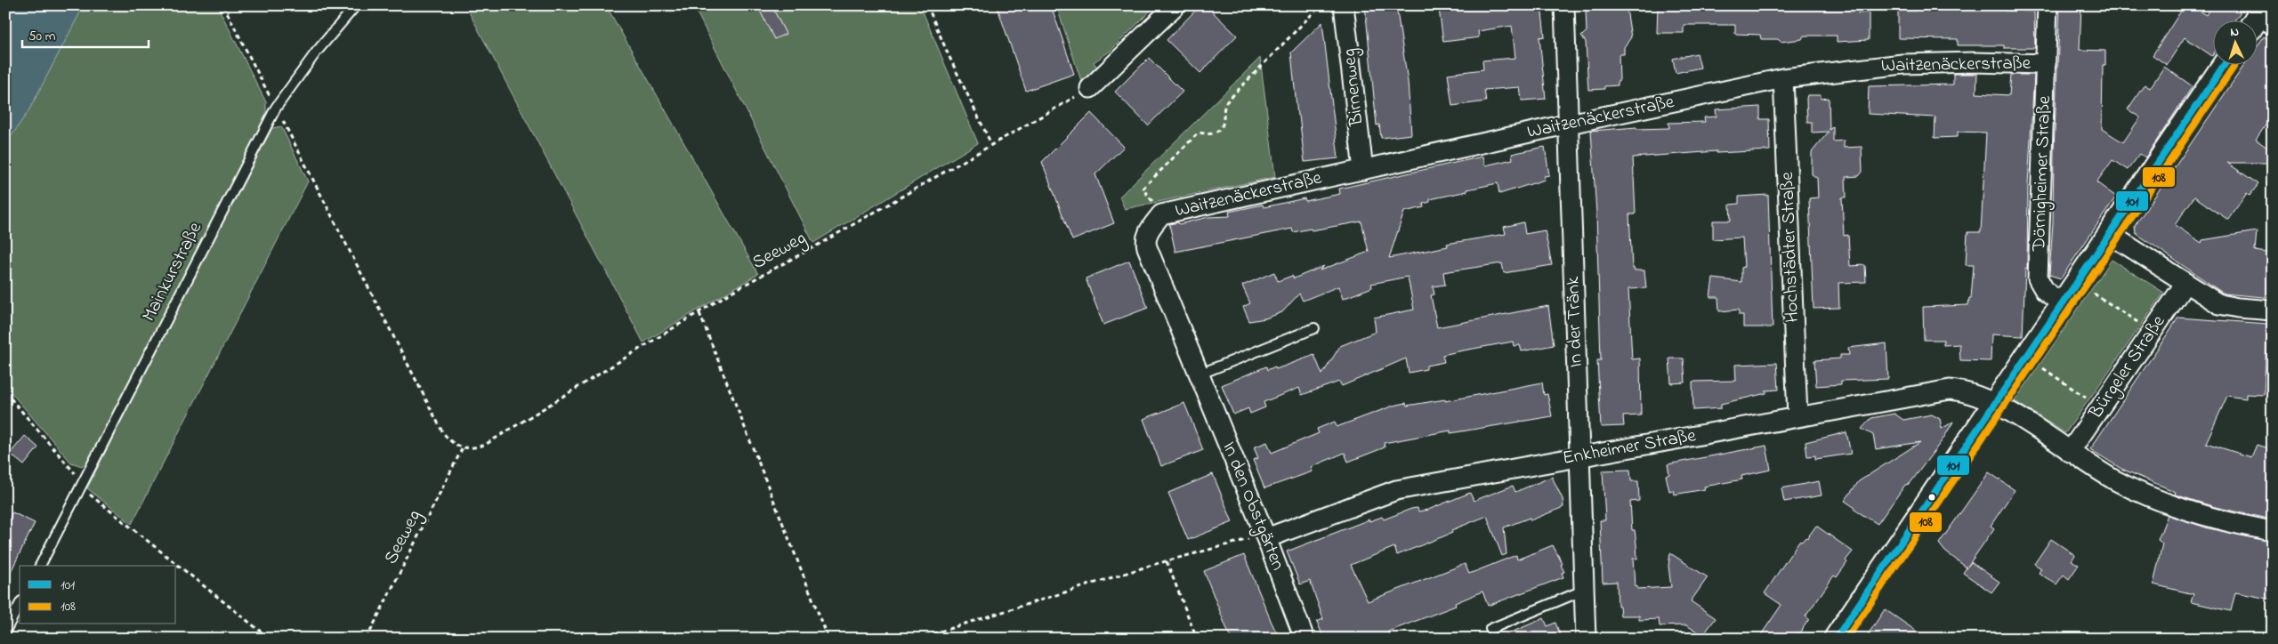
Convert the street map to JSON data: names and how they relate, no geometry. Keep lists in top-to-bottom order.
{
  "streets": {
    "street": [
      "Waitzenäckerstraße",
      "Birnenweg",
      "Dörnigheimer Straße",
      "Hochstädter Straße",
      "In der Tränk",
      "Bürgeler Straße",
      "Enkheimer Straße",
      "In den Obstgärten"
    ],
    "lane": ["Mainkurstraße"],
    "path": ["Seeweg"]
  },
  "crossings": [
    ["Waitzenäckerstraße", "Birnenweg"],
    ["Waitzenäckerstraße", "Dörnigheimer Straße"],
    ["Waitzenäckerstraße", "Hochstädter Straße"],
    ["Waitzenäckerstraße", "In der Tränk"],
    ["Waitzenäckerstraße", "In den Obstgärten"],
    ["Hochstädter Straße", "Enkheimer Straße"],
    ["In der Tränk", "Enkheimer Straße"],
    ["Bürgeler Straße", "Enkheimer Straße"],
    ["Enkheimer Straße", "In den Obstgärten"]
  ],
  "lines": ["transit line 101", "transit line 108"],
  "legend": ["101", "108"],
  "scale_bar": "50 m",
  "north": "top"
}
